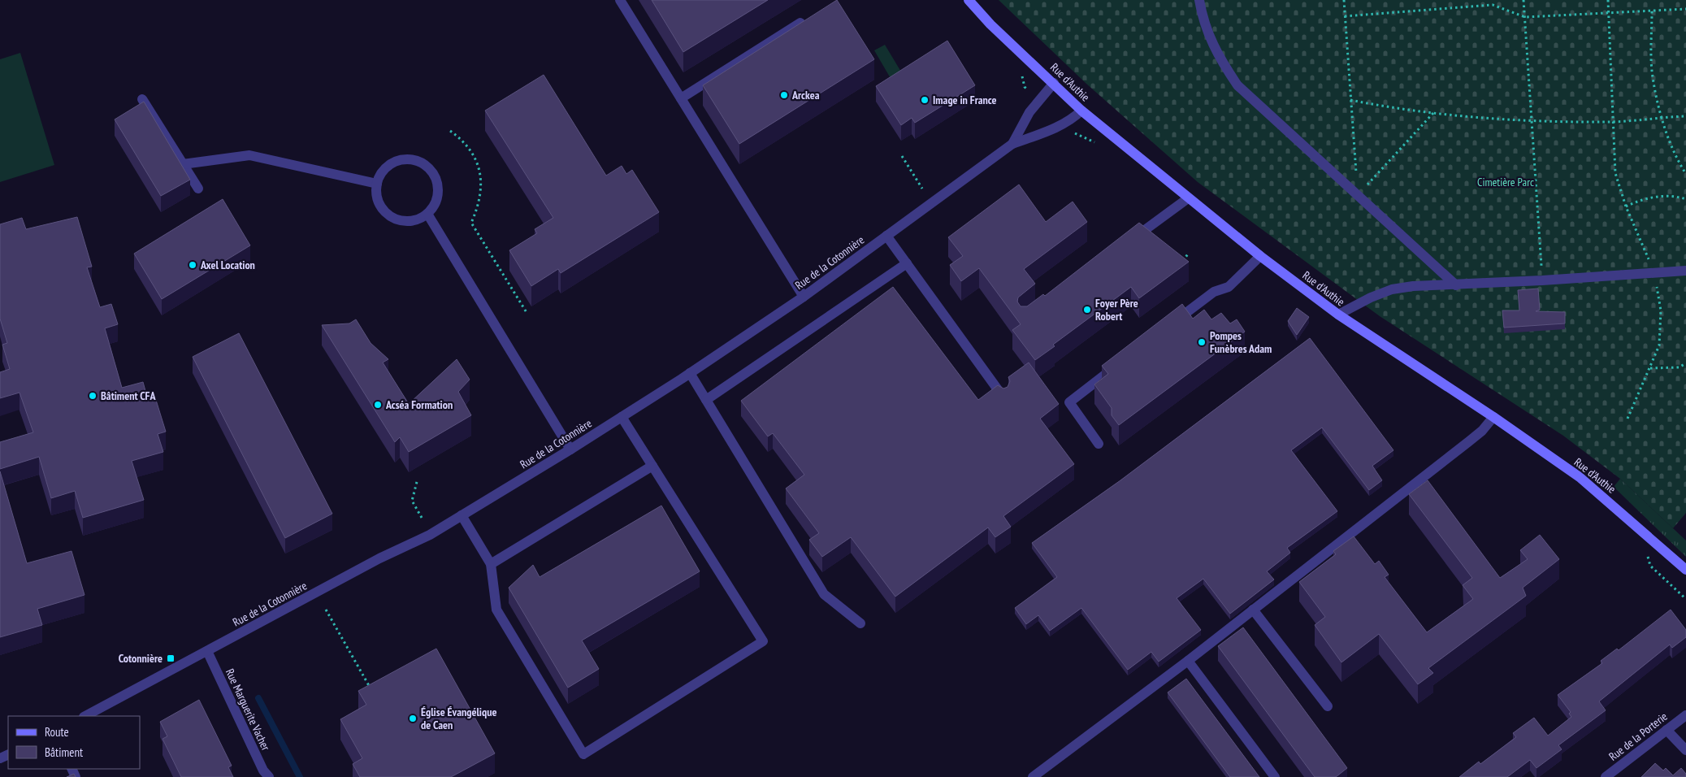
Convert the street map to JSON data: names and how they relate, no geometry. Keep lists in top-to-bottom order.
{
  "streets": {
    "street": [
      "Rue d'Authie",
      "Rue de la Cotonnière",
      "Rue Marguerite Vacher",
      "Rue de la Porterie"
    ]
  },
  "crossings": [
    ["Rue d'Authie", "Rue de la Cotonnière"],
    ["Rue de la Cotonnière", "Rue Marguerite Vacher"]
  ],
  "parks": ["Cimetière Parc"],
  "places": {
    "other": [
      "Arckea",
      "Image in France",
      "Axel Location",
      "Foyer Père Robert",
      "Pompes Funèbres Adam",
      "Bâtiment CFA",
      "Acséa Formation",
      "Église Évangélique de Caen"
    ],
    "transit": ["Cotonnière"]
  },
  "legend": ["Route", "Bâtiment"]
}
